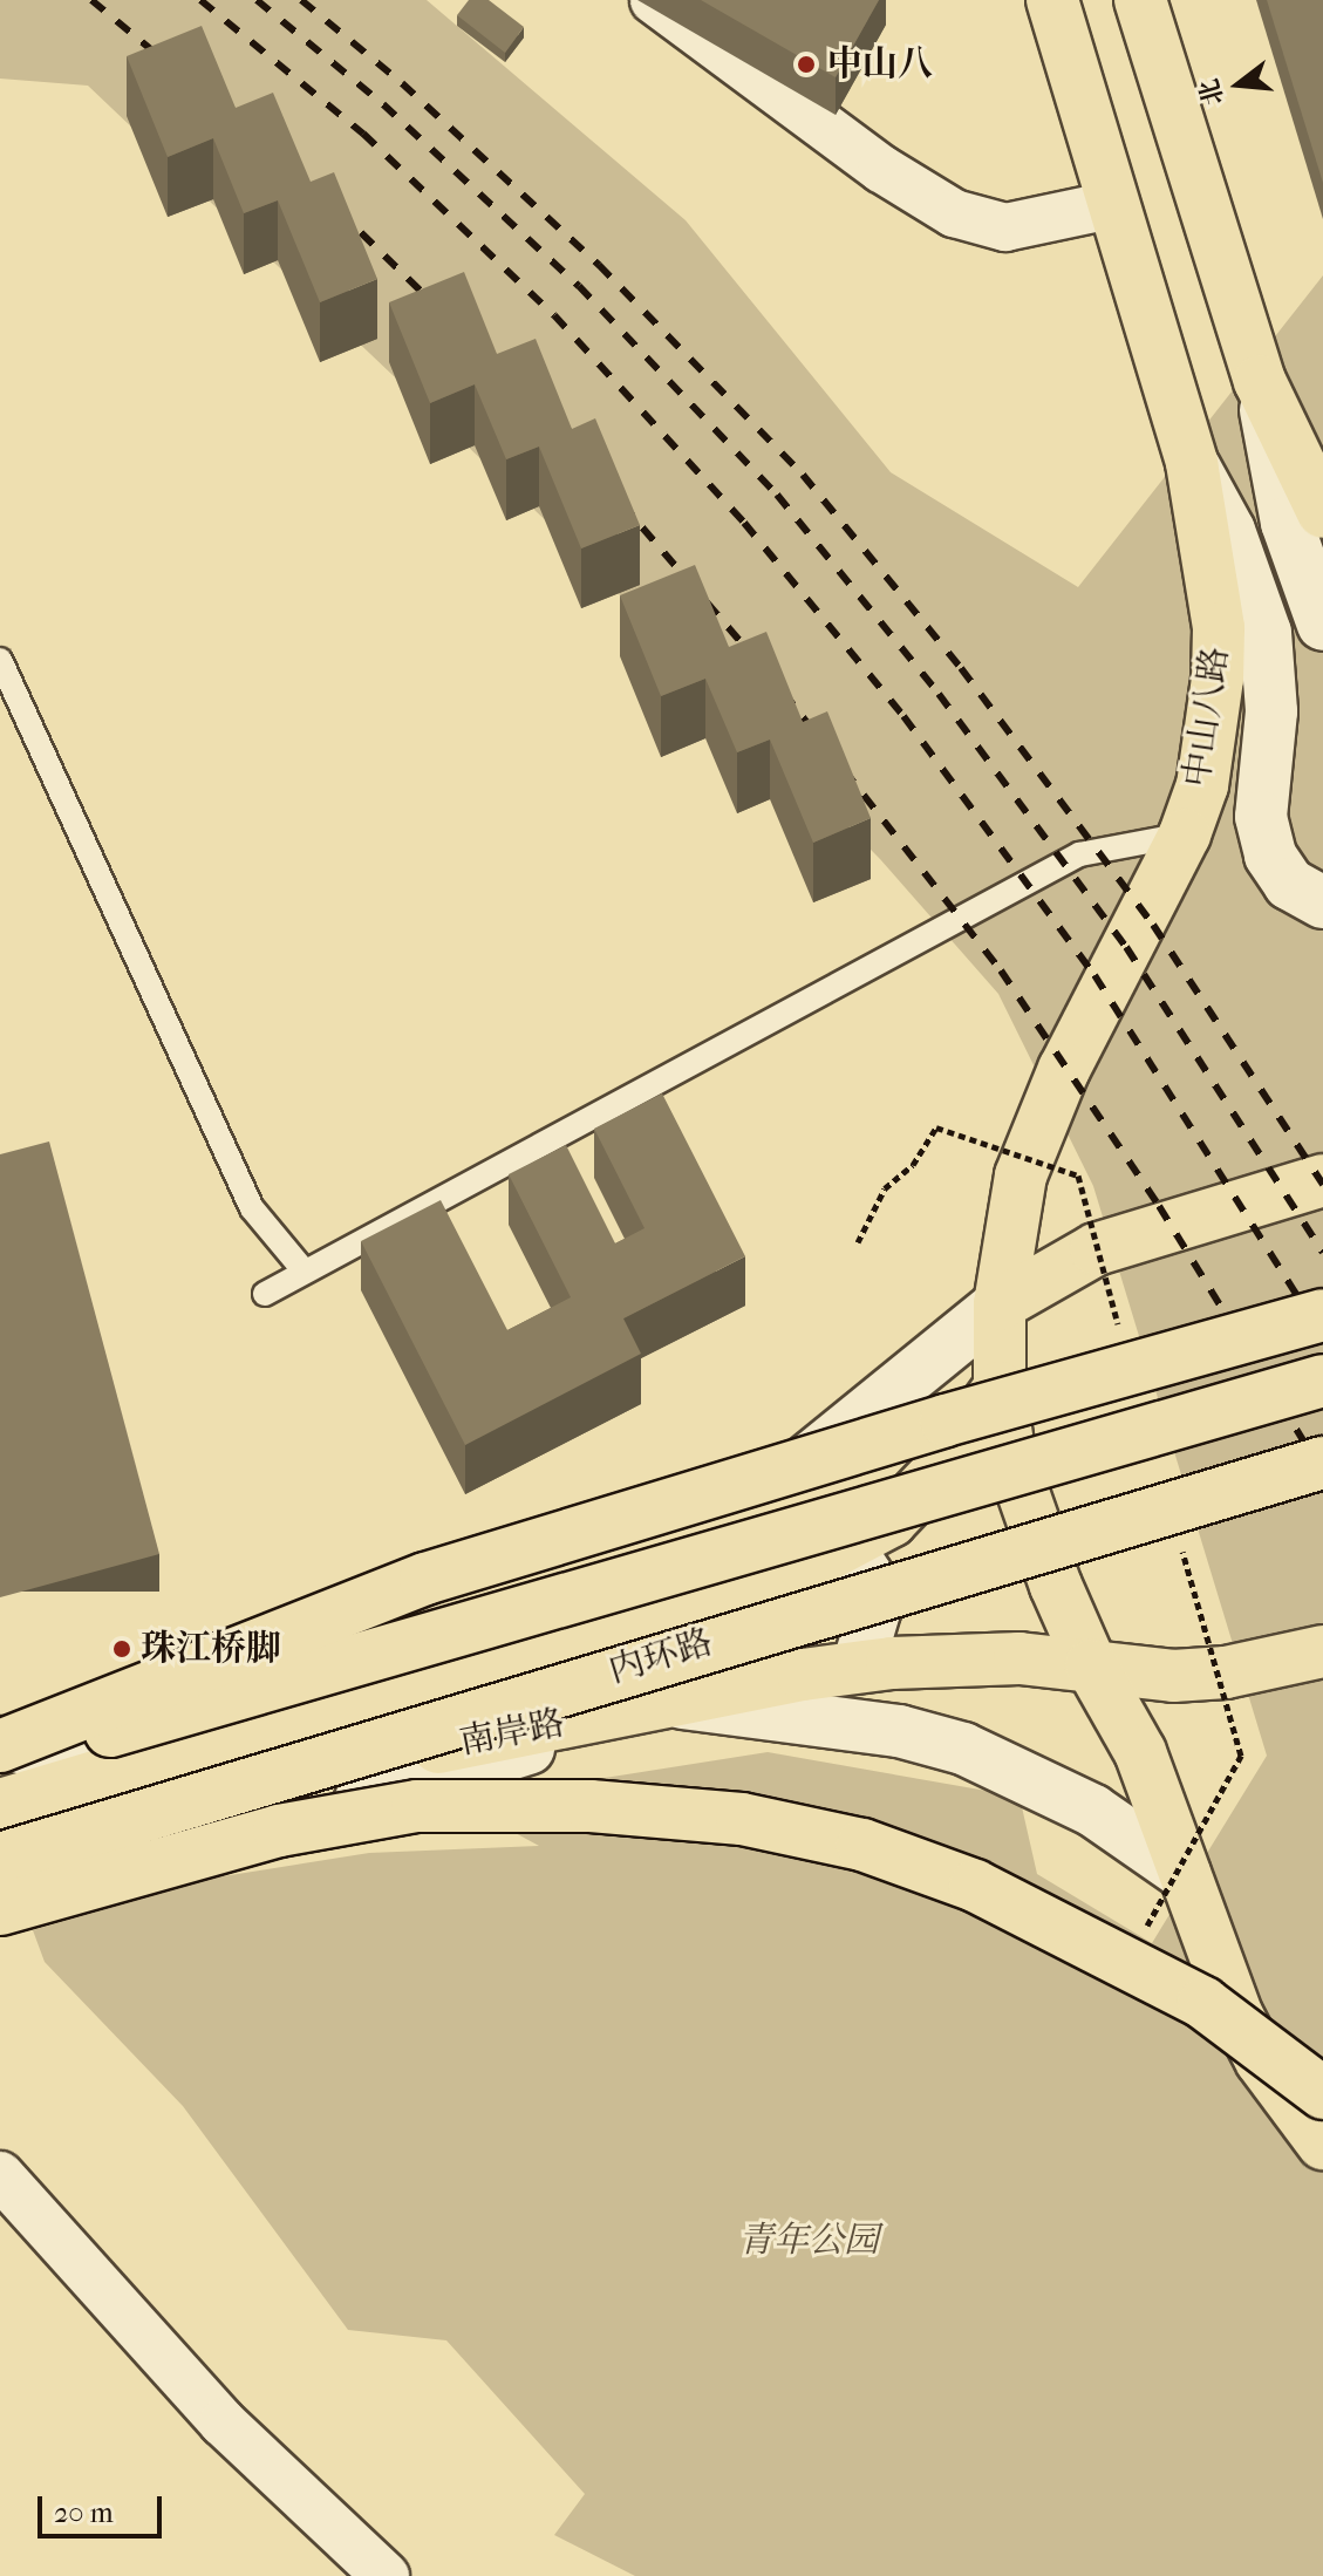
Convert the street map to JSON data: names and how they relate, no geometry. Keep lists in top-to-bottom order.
{
  "streets": {
    "main road": ["中山八路", "内环路", "南岸路"]
  },
  "crossings": [
    ["中山八路", "南岸路"]
  ],
  "parks": ["青年公园"],
  "places": ["中山八", "珠江桥脚"],
  "scale_bar": "20 m",
  "north": "left"
}
